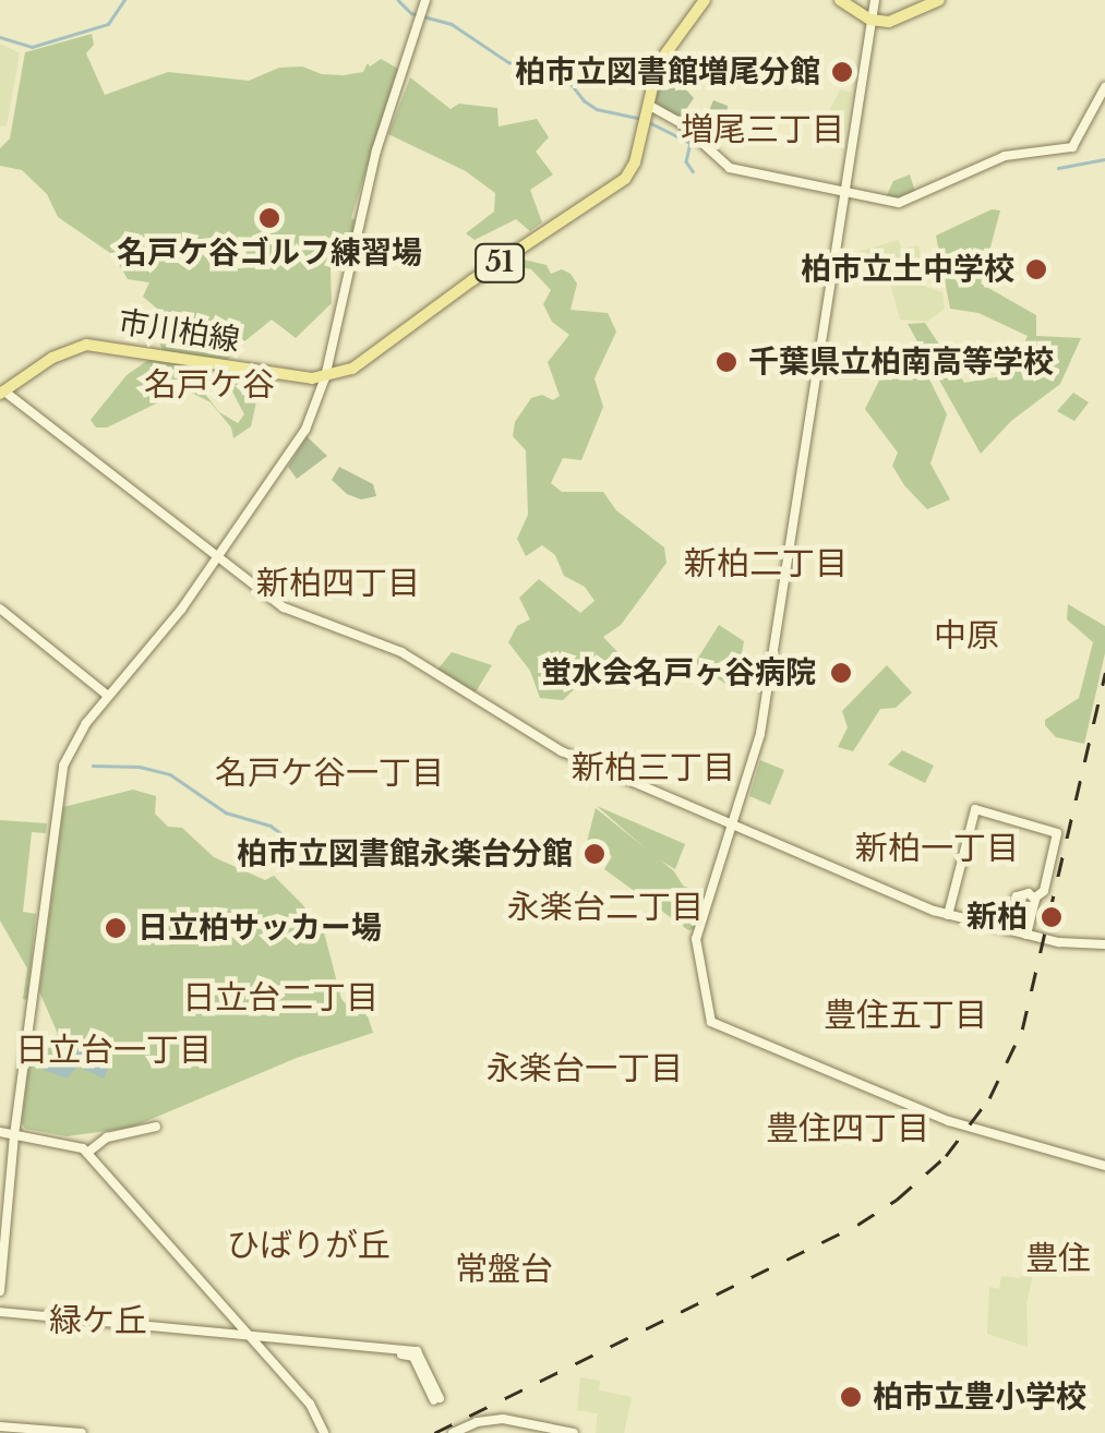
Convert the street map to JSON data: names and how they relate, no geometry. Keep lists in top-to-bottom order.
{
  "streets": {
    "main road": ["51", "市川柏線"]
  },
  "crossings": [
    ["51", "市川柏線"]
  ],
  "districts": [
    "増尾三丁目",
    "名戸ケ谷",
    "新柏二丁目",
    "新柏四丁目",
    "中原",
    "新柏三丁目",
    "名戸ケ谷一丁目",
    "新柏一丁目",
    "永楽台二丁目",
    "日立台二丁目",
    "豊住五丁目",
    "日立台一丁目",
    "永楽台一丁目",
    "豊住四丁目",
    "ひばりが丘",
    "豊住",
    "常盤台",
    "緑ケ丘"
  ],
  "places": [
    "柏市立図書館増尾分館",
    "名戸ケ谷ゴルフ練習場",
    "柏市立土中学校",
    "千葉県立柏南高等学校",
    "蛍水会名戸ヶ谷病院",
    "柏市立図書館永楽台分館",
    "新柏",
    "日立柏サッカー場",
    "柏市立豊小学校"
  ]
}
